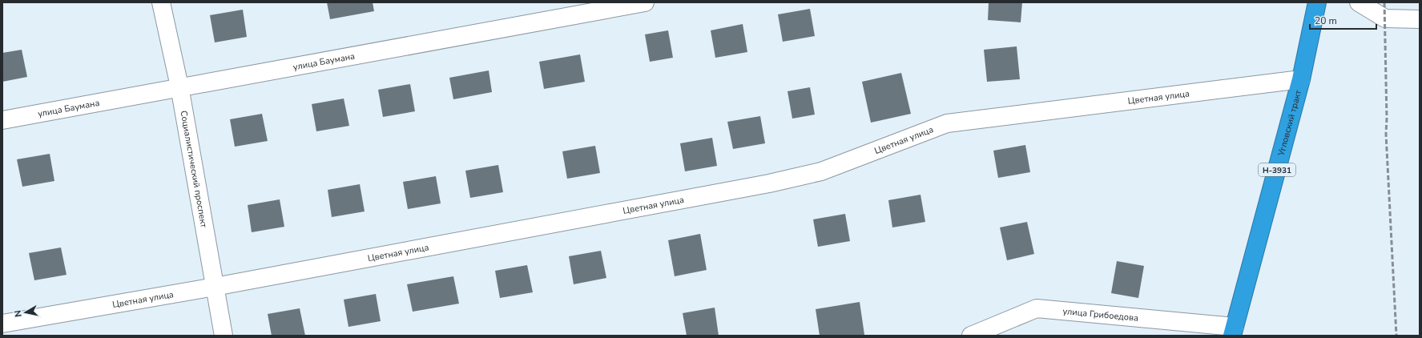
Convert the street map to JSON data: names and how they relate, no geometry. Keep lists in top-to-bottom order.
{
  "streets": {
    "highway": ["Угловский тракт", "Н-3931"],
    "street": [
      "улица Баумана",
      "Цветная улица",
      "Социалистический проспект",
      "улица Грибоедова"
    ]
  },
  "crossings": [
    ["улица Баумана", "Социалистический проспект"],
    ["Цветная улица", "Угловский тракт"],
    ["Цветная улица", "Социалистический проспект"],
    ["Угловский тракт", "улица Грибоедова"]
  ],
  "scale_bar": "20 m",
  "north": "left"
}
